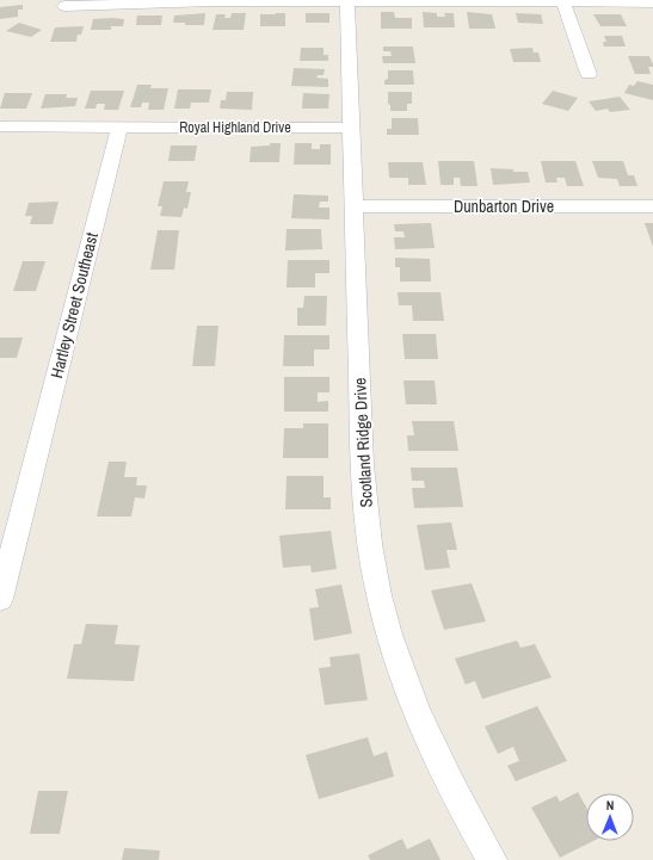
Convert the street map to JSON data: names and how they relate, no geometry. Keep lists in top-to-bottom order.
{
  "streets": {
    "street": [
      "Royal Highland Drive",
      "Dunbarton Drive",
      "Hartley Street Southeast",
      "Scotland Ridge Drive"
    ]
  },
  "crossings": [
    ["Royal Highland Drive", "Hartley Street Southeast"],
    ["Royal Highland Drive", "Scotland Ridge Drive"],
    ["Dunbarton Drive", "Scotland Ridge Drive"]
  ],
  "north": "top"
}
